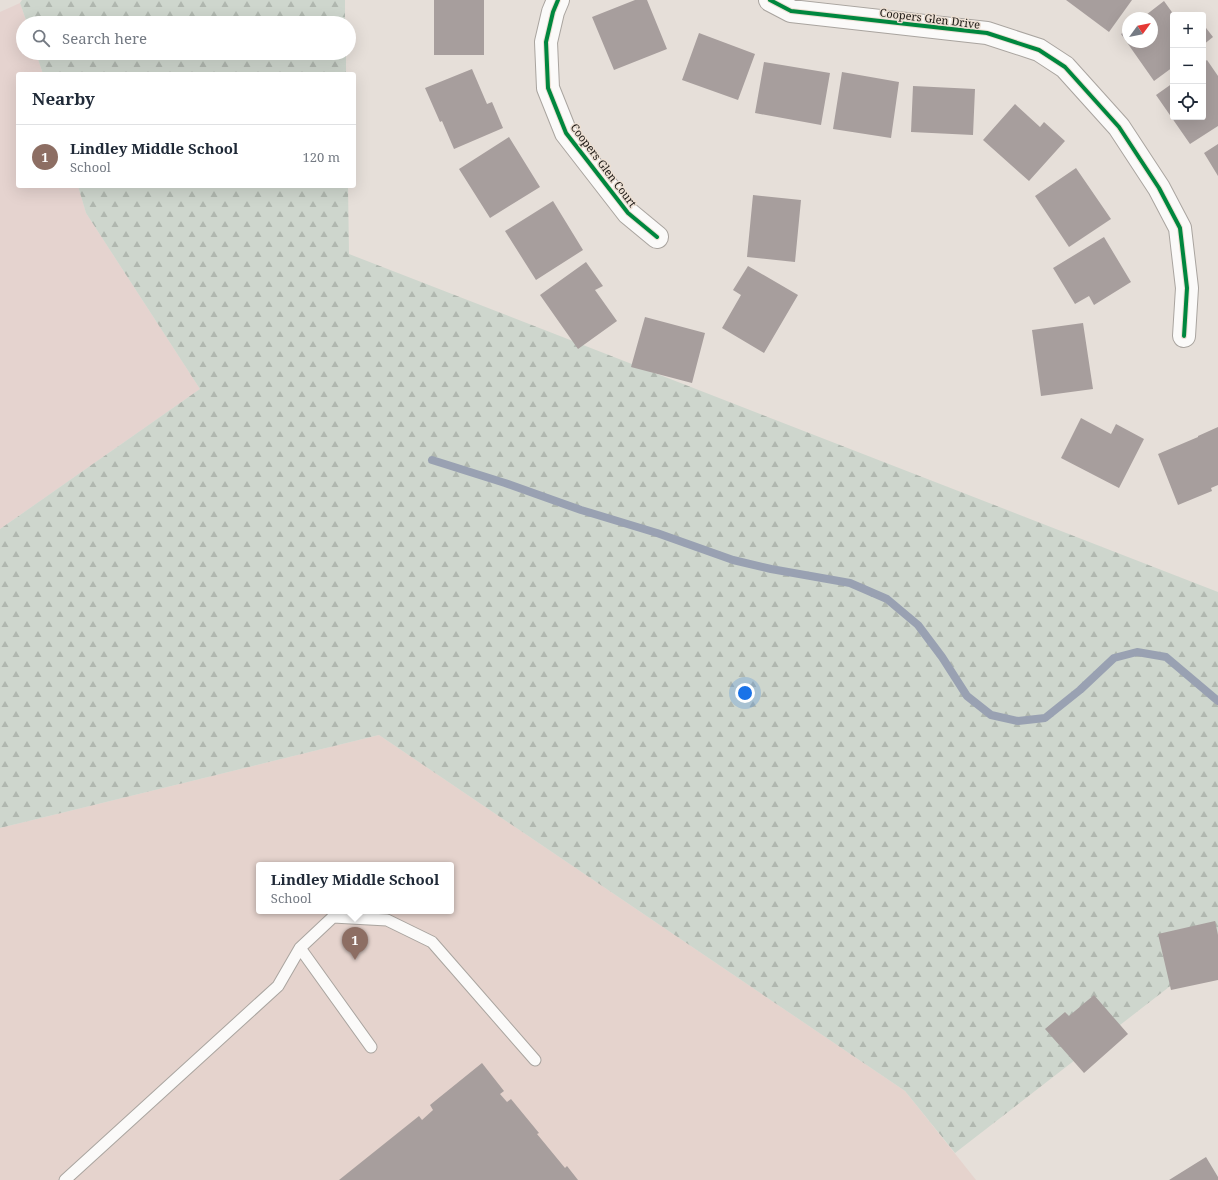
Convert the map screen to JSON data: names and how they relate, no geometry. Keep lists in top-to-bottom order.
{
  "streets": {
    "street": ["Coopers Glen Drive", "Coopers Glen Court"]
  },
  "north": "top right",
  "page": {
    "map_buttons": ["+", "−"],
    "search": "Search here",
    "heading": "Nearby",
    "list": [
      {
        "mark": "1",
        "name": "Lindley Middle School",
        "note": "School",
        "value": "120 m"
      }
    ],
    "popup": ["Lindley Middle School", "School"],
    "pins": "1"
  }
}
